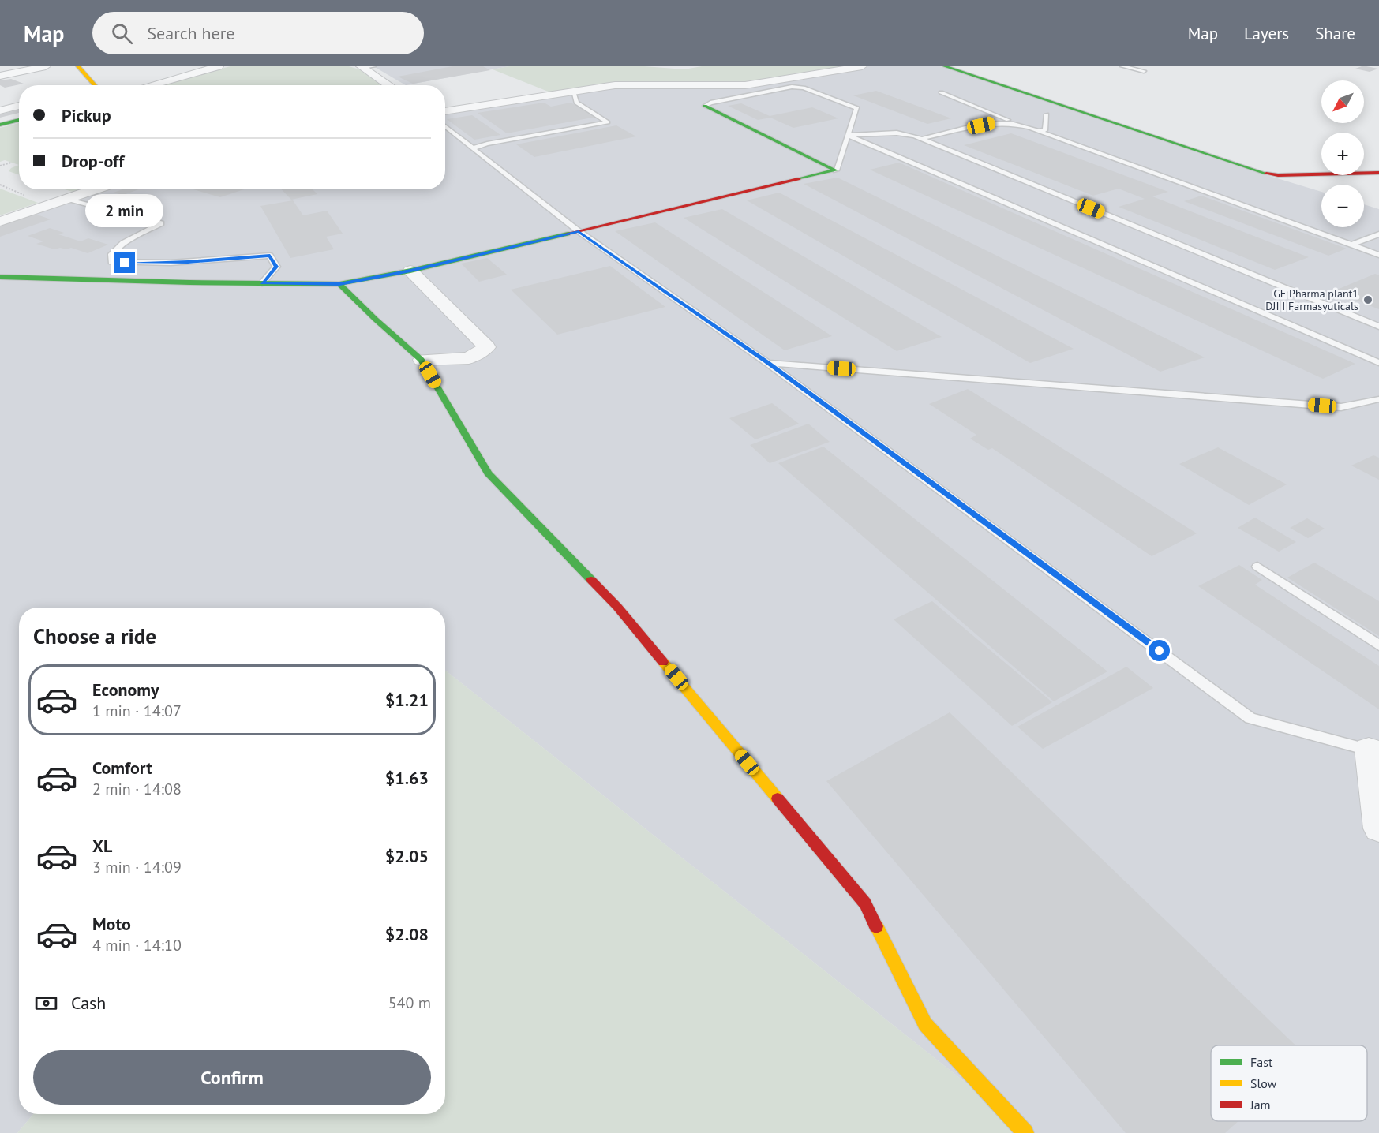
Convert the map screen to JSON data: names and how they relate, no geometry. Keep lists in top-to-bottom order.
{
  "places": ["GE Pharma plant1 DJI I Farmasyuticals"],
  "legend": ["Fast", "Slow", "Jam"],
  "north": "bottom left",
  "page": {
    "header": "Map",
    "search": "Search here",
    "nav": ["Map", "Layers", "Share"],
    "map_buttons": ["+", "−"],
    "banner": ["Pickup", "Drop-off"],
    "bubble": "2 min",
    "heading": "Choose a ride",
    "list": [
      {
        "name": "Economy",
        "note": "1 min · 14:07",
        "value": "$1.21"
      },
      {
        "name": "Comfort",
        "note": "2 min · 14:08",
        "value": "$1.63"
      },
      {
        "name": "XL",
        "note": "3 min · 14:09",
        "value": "$2.05"
      },
      {
        "name": "Moto",
        "note": "4 min · 14:10",
        "value": "$2.08"
      }
    ],
    "pay": ["Cash", "540 m"],
    "buttons": "Confirm"
  }
}
